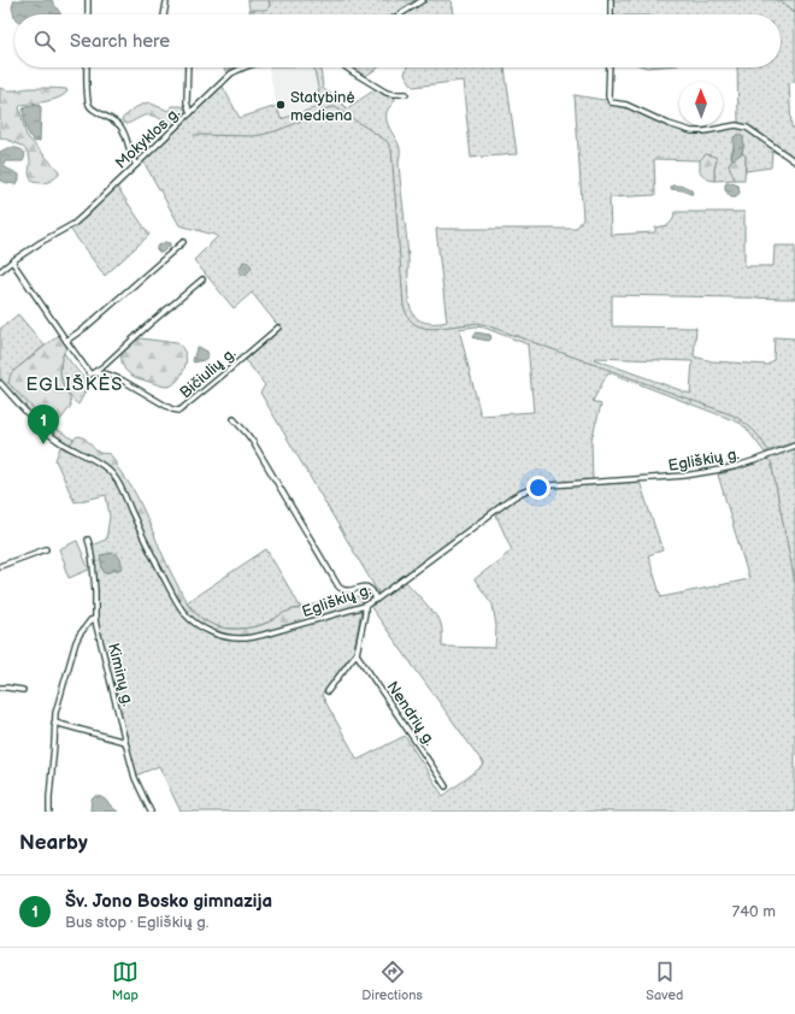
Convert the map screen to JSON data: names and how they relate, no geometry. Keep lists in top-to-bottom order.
{
  "streets": {
    "street": [
      "Mokyklos g.",
      "Bičiulių g.",
      "Egliškių g.",
      "Kiminų g.",
      "Nendrių g."
    ]
  },
  "districts": ["EGLIŠKĖS"],
  "places": ["Statybinė mediena"],
  "north": "top",
  "page": {
    "search": "Search here",
    "pins": "1",
    "heading": "Nearby",
    "list": [
      {
        "mark": "1",
        "name": "Šv. Jono Bosko gimnazija",
        "note": "Bus stop · Egliškių g.",
        "value": "740 m"
      }
    ],
    "nav": ["Map", "Directions", "Saved"]
  }
}
